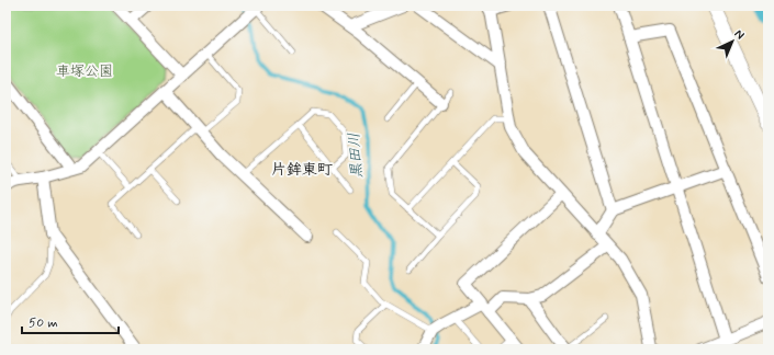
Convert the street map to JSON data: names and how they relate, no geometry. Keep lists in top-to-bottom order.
{
  "districts": ["片鉾東町"],
  "water": ["黒田川"],
  "parks": ["車塚公園"],
  "scale_bar": "50 m",
  "north": "top right"
}
